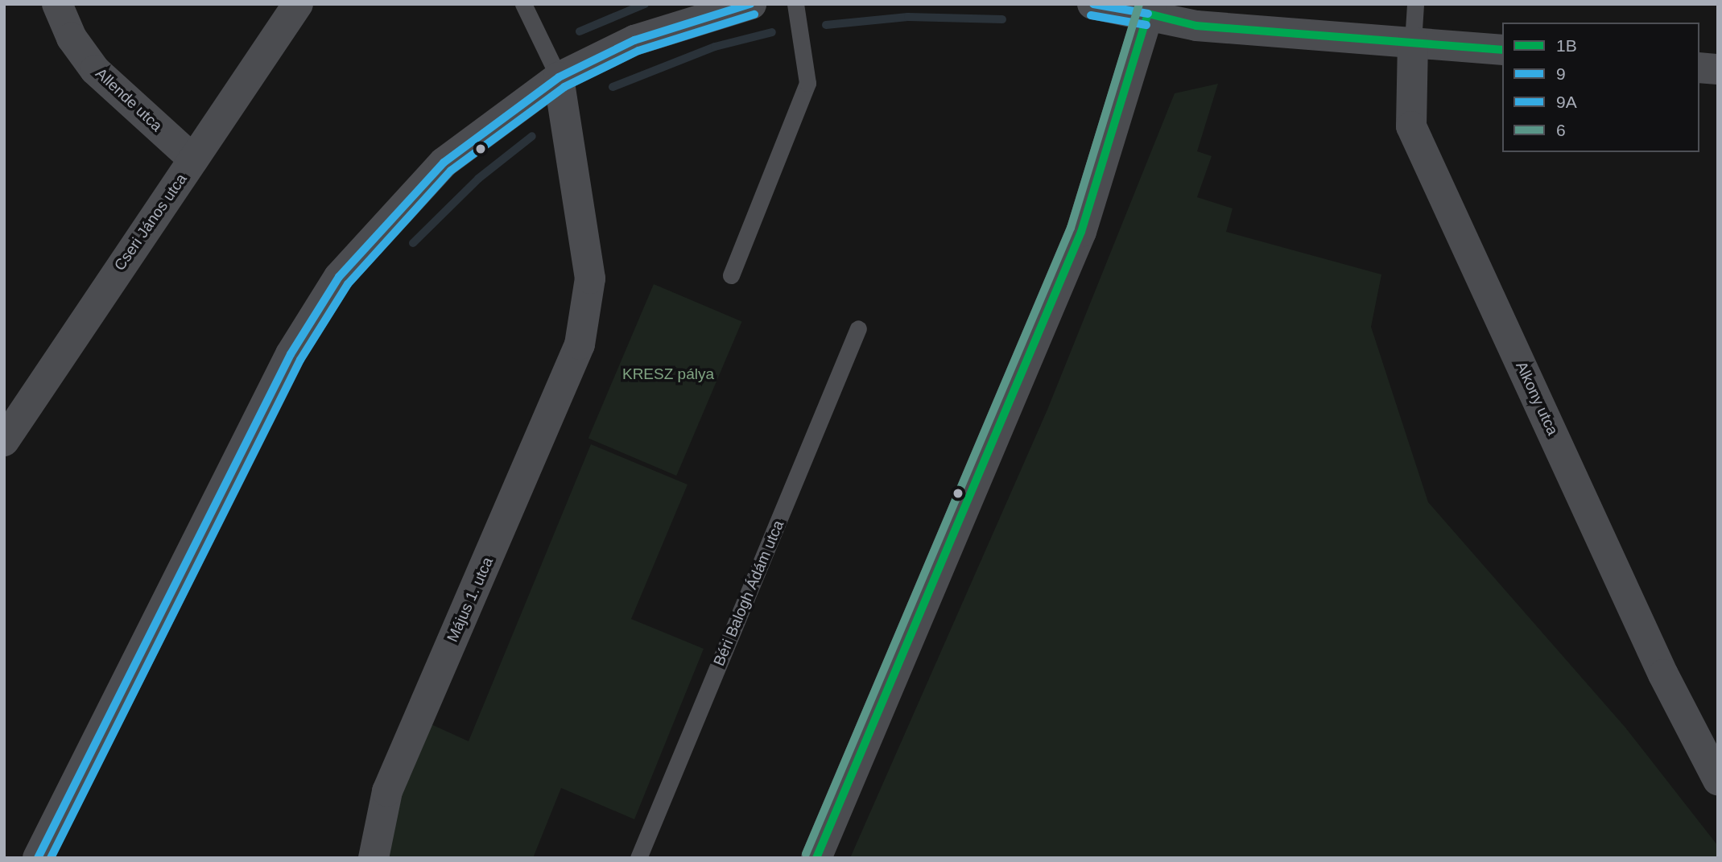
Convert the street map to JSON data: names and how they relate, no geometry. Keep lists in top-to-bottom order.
{
  "streets": {
    "street": [
      "Allende utca",
      "Cseri János utca",
      "Alkony utca",
      "Május 1. utca"
    ],
    "lane": ["Béri Balogh Ádám utca"]
  },
  "crossings": [
    ["Allende utca", "Cseri János utca"]
  ],
  "parks": ["KRESZ pálya"],
  "lines": [
    "transit line 9",
    "transit line 6",
    "transit line 1B",
    "transit line 9A"
  ],
  "legend": [
    "1B",
    "9",
    "9A",
    "6"
  ]
}
